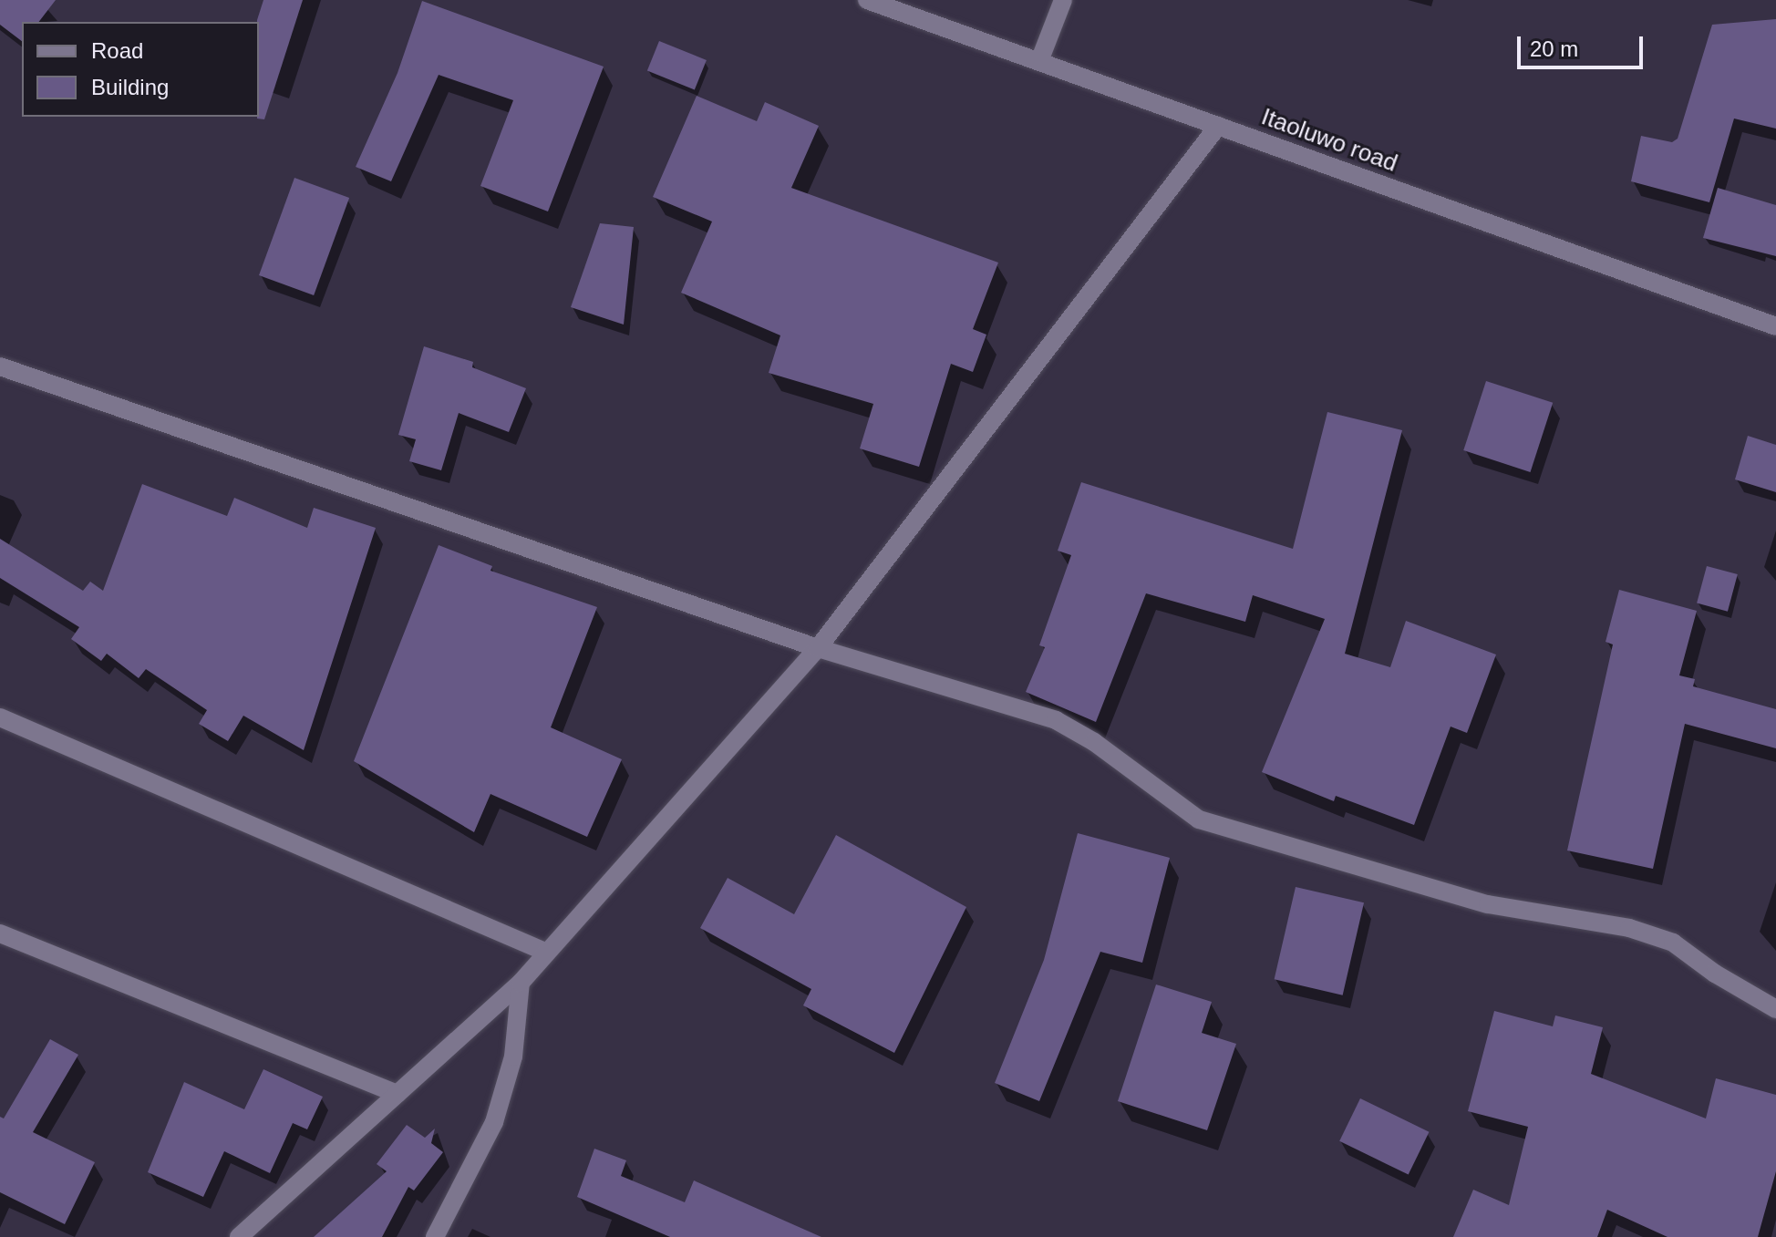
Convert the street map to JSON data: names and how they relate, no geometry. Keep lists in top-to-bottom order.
{
  "streets": {
    "street": ["Itaoluwo road"]
  },
  "legend": ["Road", "Building"],
  "scale_bar": "20 m"
}
